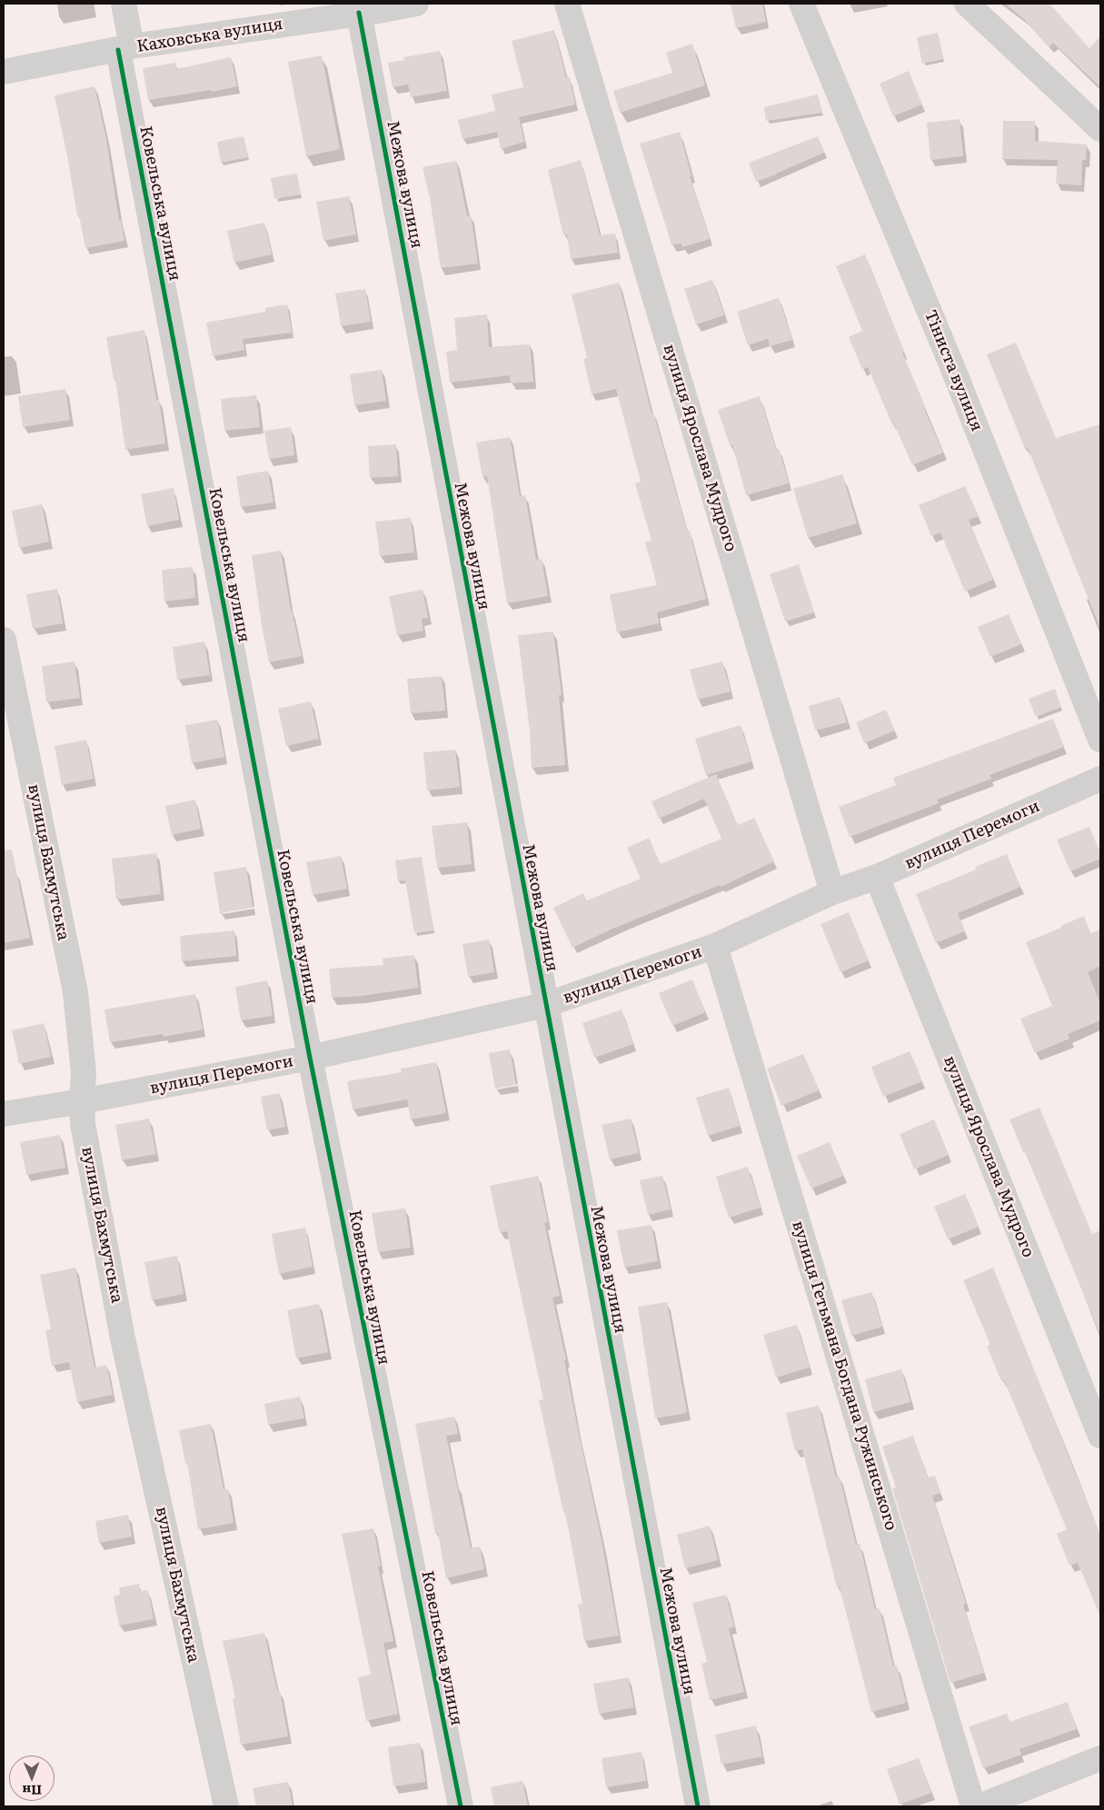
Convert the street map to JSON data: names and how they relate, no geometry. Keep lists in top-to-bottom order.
{
  "streets": {
    "street": [
      "Каховська вулиця",
      "Межова вулиця",
      "Ковельська вулиця",
      "Тіниста вулиця",
      "вулиця Ярослава Мудрого",
      "вулиця Перемоги",
      "вулиця Бахмутська",
      "вулиця Гетьмана Богдана Ружинського"
    ]
  },
  "crossings": [
    ["Каховська вулиця", "Межова вулиця"],
    ["Каховська вулиця", "Ковельська вулиця"],
    ["Межова вулиця", "вулиця Перемоги"],
    ["Ковельська вулиця", "вулиця Перемоги"],
    ["вулиця Ярослава Мудрого", "вулиця Перемоги"],
    ["вулиця Перемоги", "вулиця Бахмутська"],
    ["вулиця Перемоги", "вулиця Гетьмана Богдана Ружинського"]
  ],
  "north": "bottom"
}
